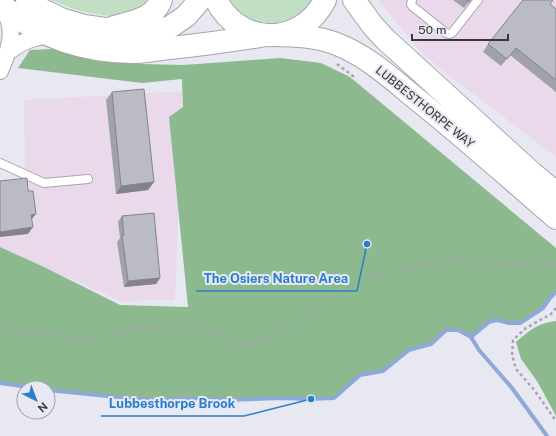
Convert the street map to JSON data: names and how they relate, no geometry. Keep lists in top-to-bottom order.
{
  "streets": {
    "highway": ["LUBBESTHORPE WAY"]
  },
  "places": ["The Osiers Nature Area", "Lubbesthorpe Brook"],
  "scale_bar": "50 m",
  "north": "bottom right"
}
